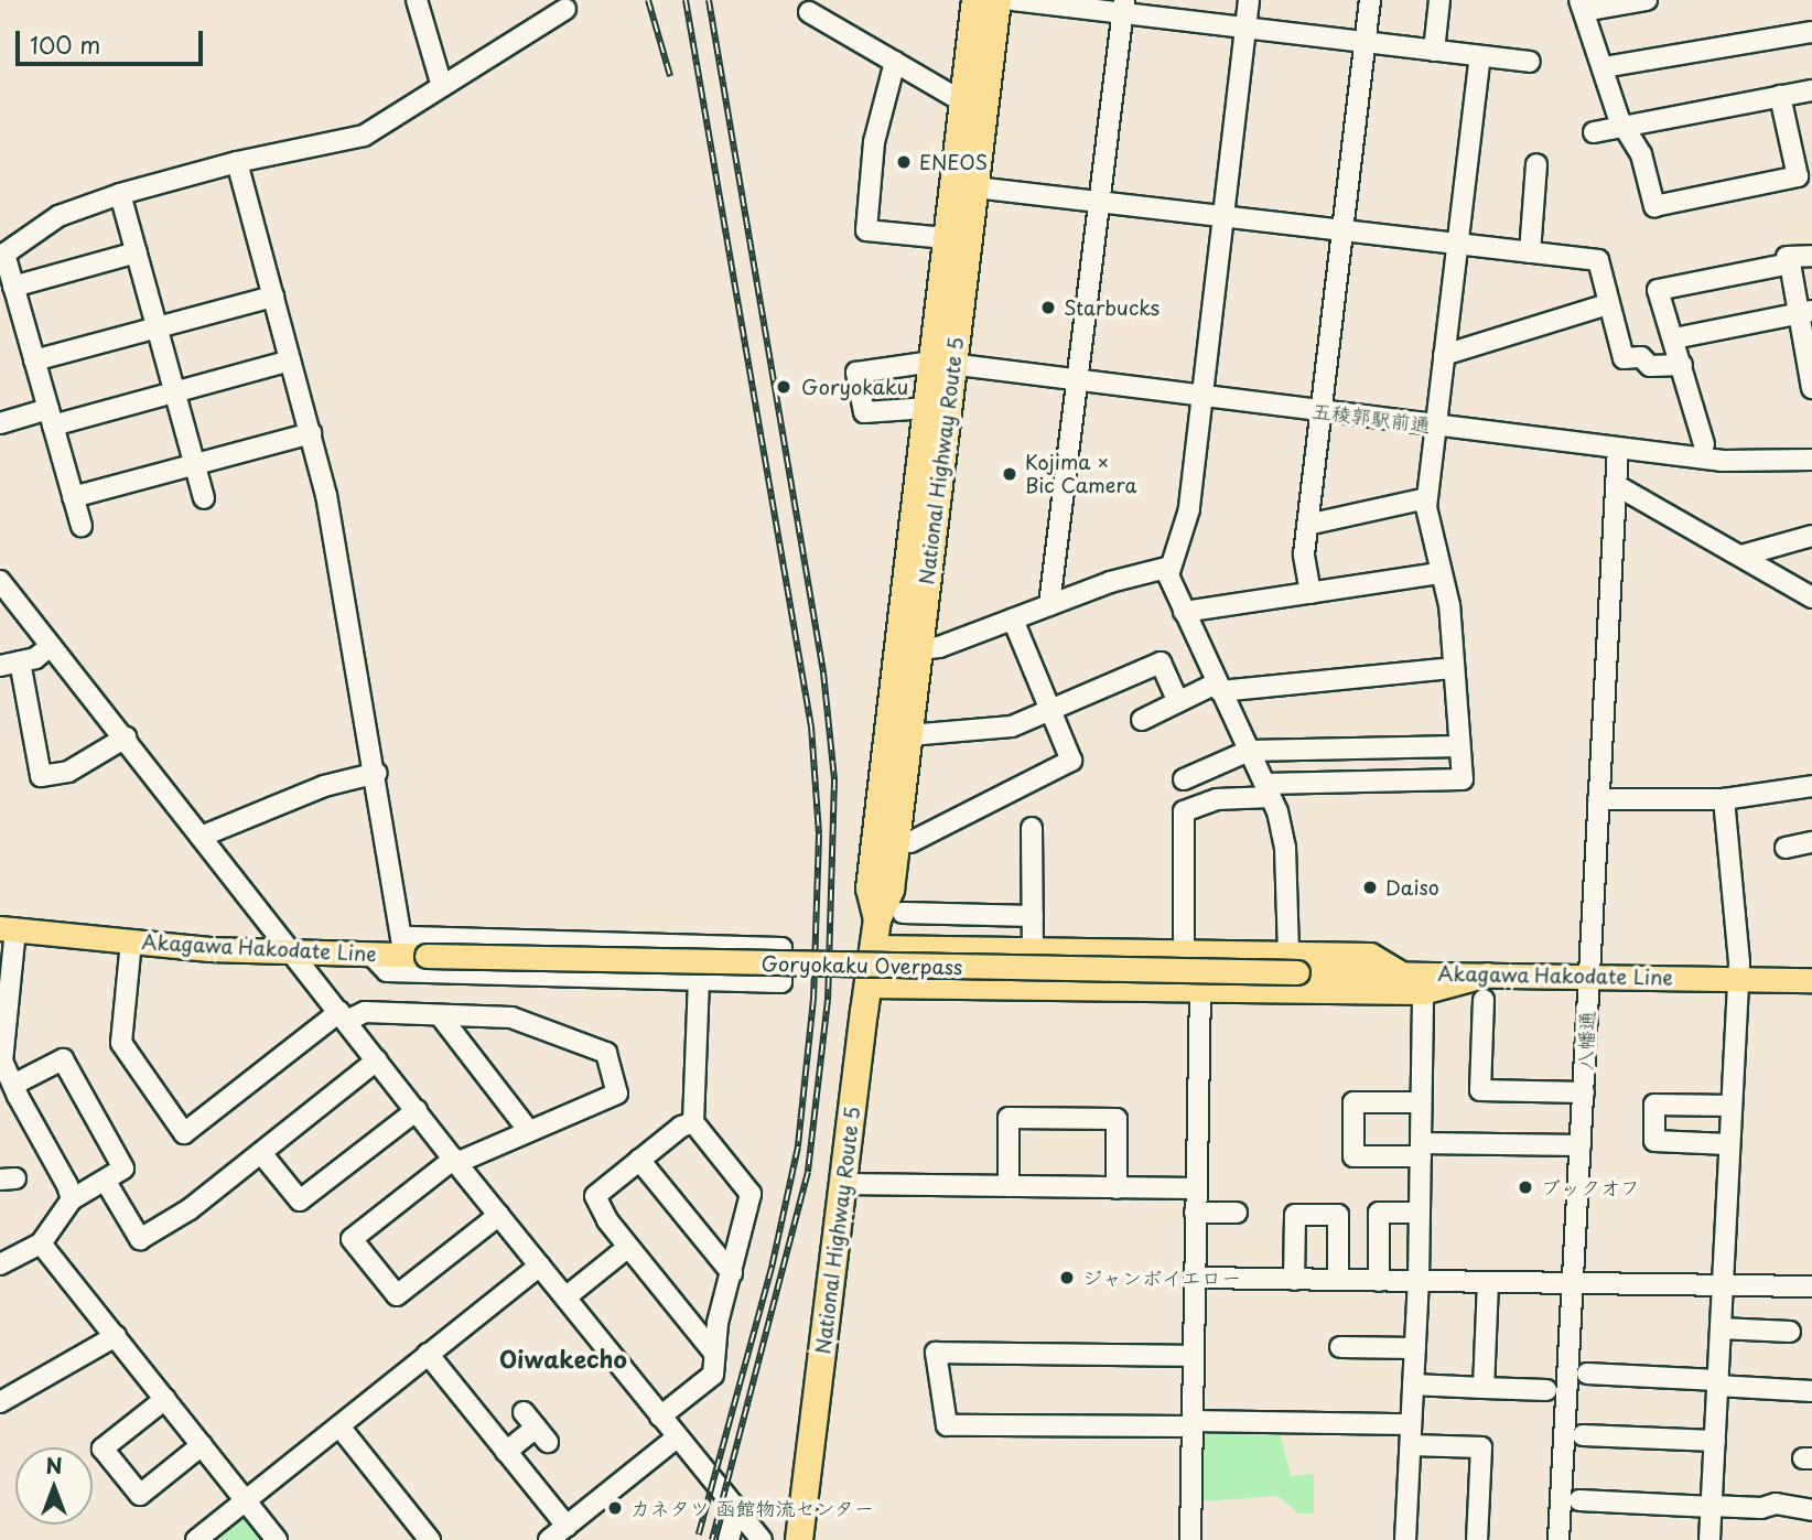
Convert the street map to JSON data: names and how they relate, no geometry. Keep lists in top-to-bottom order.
{
  "streets": {
    "highway": ["National Highway Route 5"],
    "main road": ["Akagawa Hakodate Line", "Goryokaku Overpass"],
    "street": ["五稜郭駅前通", "八幡通"]
  },
  "crossings": [
    ["五稜郭駅前通", "National Highway Route 5"],
    ["五稜郭駅前通", "八幡通"],
    ["Akagawa Hakodate Line", "Goryokaku Overpass"],
    ["Akagawa Hakodate Line", "八幡通"]
  ],
  "districts": ["Oiwakecho"],
  "places": [
    "ENEOS",
    "Starbucks",
    "Goryokaku",
    "Kojima × Bic Camera",
    "Daiso",
    "ブックオフ",
    "ジャンボイエロー",
    "カネタツ 函館物流センター"
  ],
  "scale_bar": "100 m",
  "north": "top"
}
